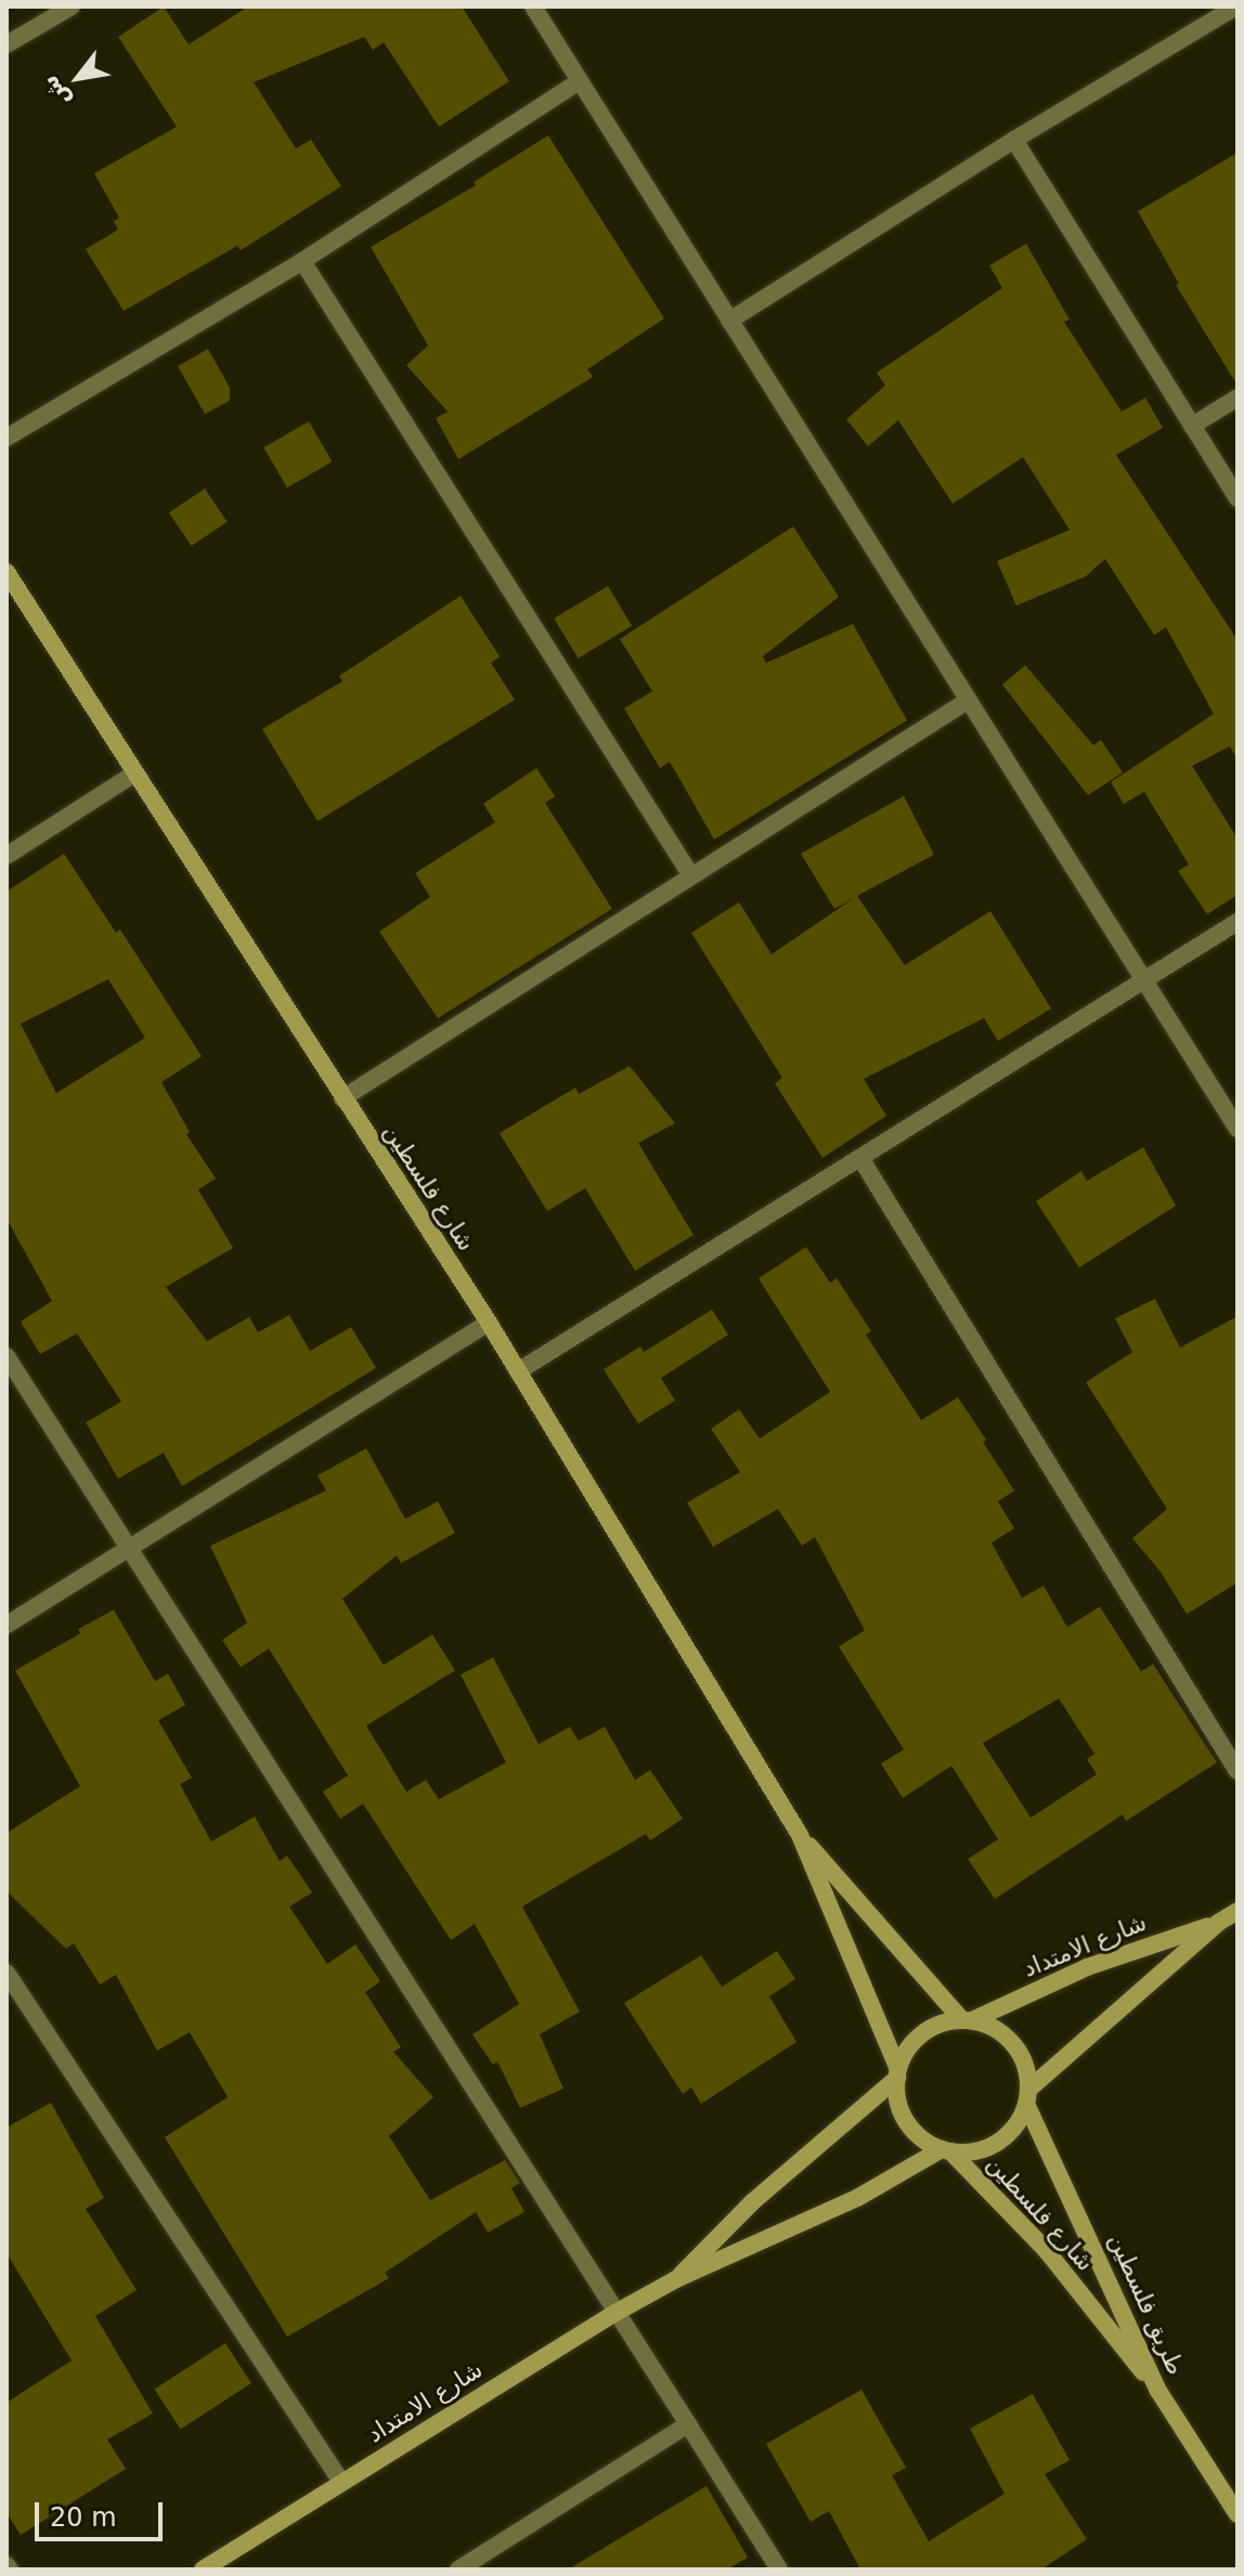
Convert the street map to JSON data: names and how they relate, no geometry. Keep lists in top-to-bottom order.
{
  "streets": {
    "street": ["شارع فلسطين", "شارع الامتداد", "طريق فلسطين"]
  },
  "crossings": [
    ["شارع فلسطين", "شارع الامتداد"],
    ["شارع فلسطين", "طريق فلسطين"],
    ["شارع الامتداد", "طريق فلسطين"]
  ],
  "scale_bar": "20 m",
  "north": "bottom left"
}
